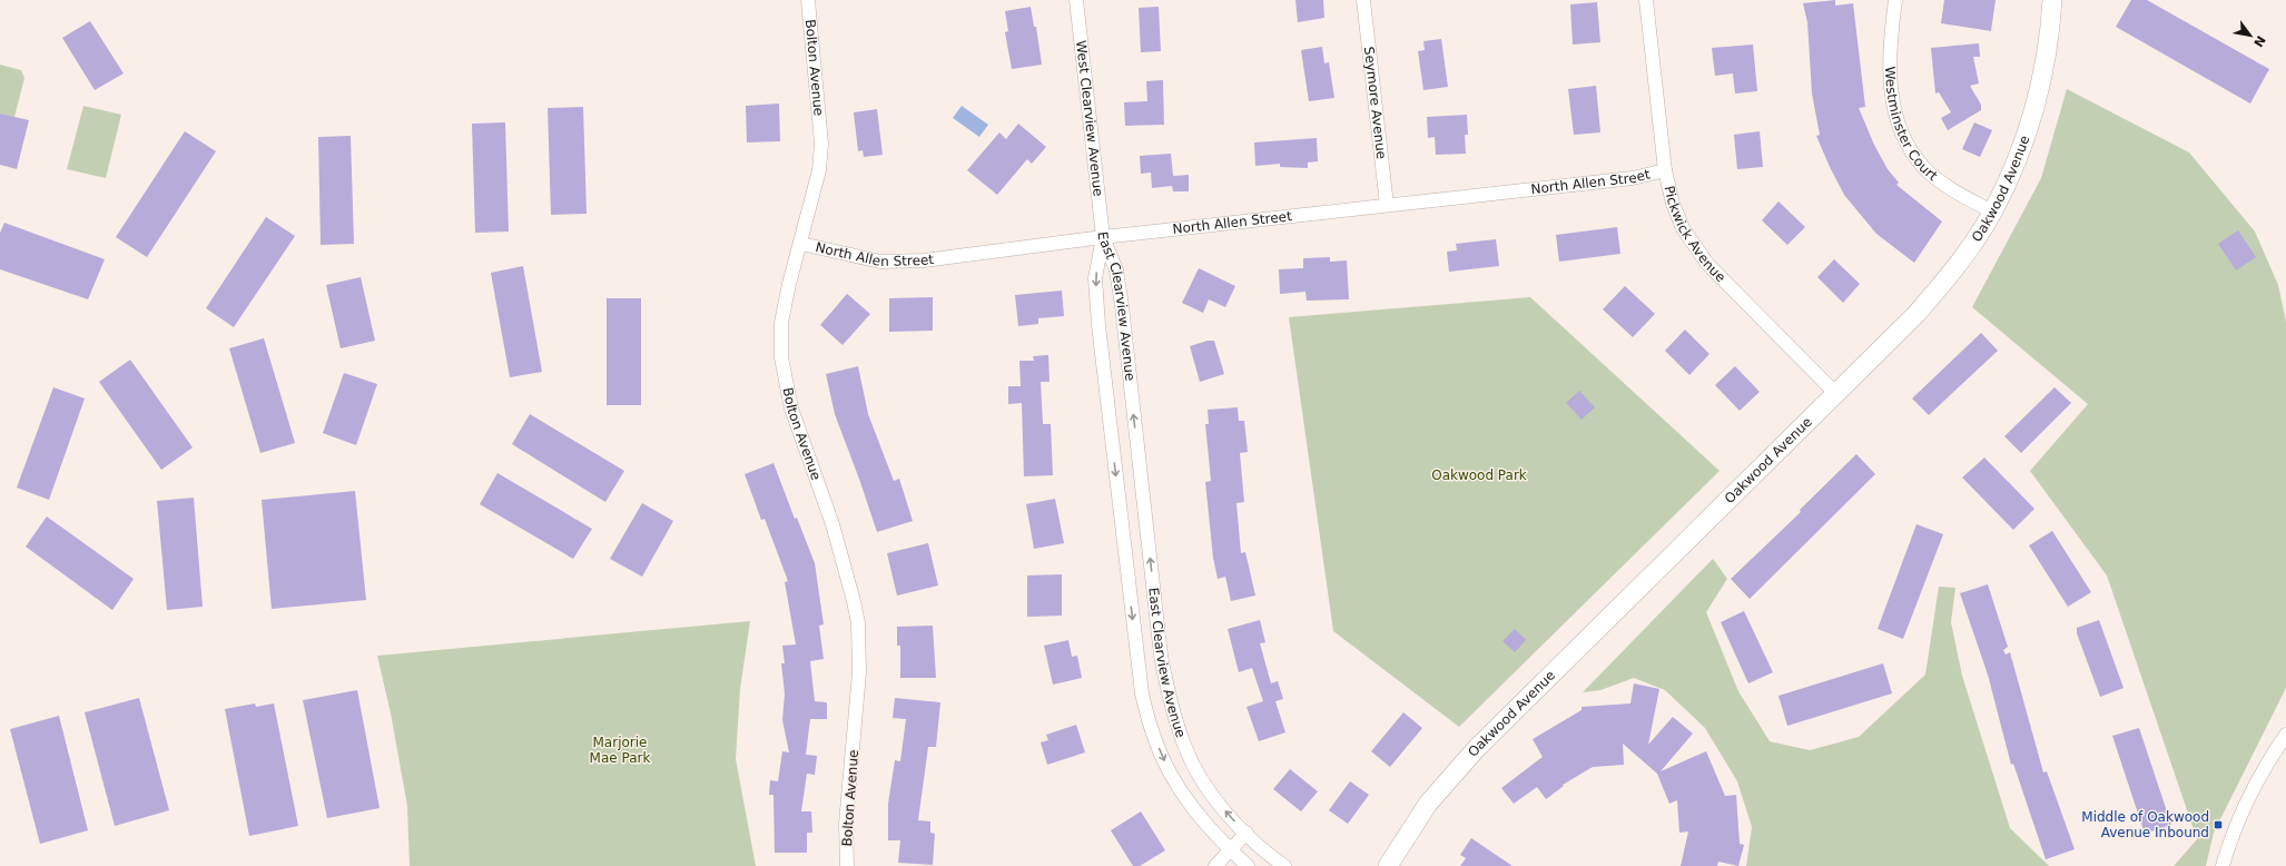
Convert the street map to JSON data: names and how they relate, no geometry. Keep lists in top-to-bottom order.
{
  "streets": {
    "street": [
      "Bolton Avenue",
      "Seymore Avenue",
      "West Clearview Avenue",
      "Westminster Court",
      "North Allen Street",
      "Oakwood Avenue",
      "Pickwick Avenue",
      "East Clearview Avenue"
    ]
  },
  "crossings": [
    ["Bolton Avenue", "North Allen Street"],
    ["Seymore Avenue", "North Allen Street"],
    ["West Clearview Avenue", "North Allen Street"],
    ["West Clearview Avenue", "East Clearview Avenue"],
    ["Westminster Court", "Oakwood Avenue"],
    ["North Allen Street", "Pickwick Avenue"],
    ["North Allen Street", "East Clearview Avenue"],
    ["Oakwood Avenue", "Pickwick Avenue"]
  ],
  "parks": ["Oakwood Park", "Marjorie Mae Park"],
  "places": {
    "transit": ["Middle of Oakwood Avenue Inbound"]
  },
  "north": "bottom right"
}
